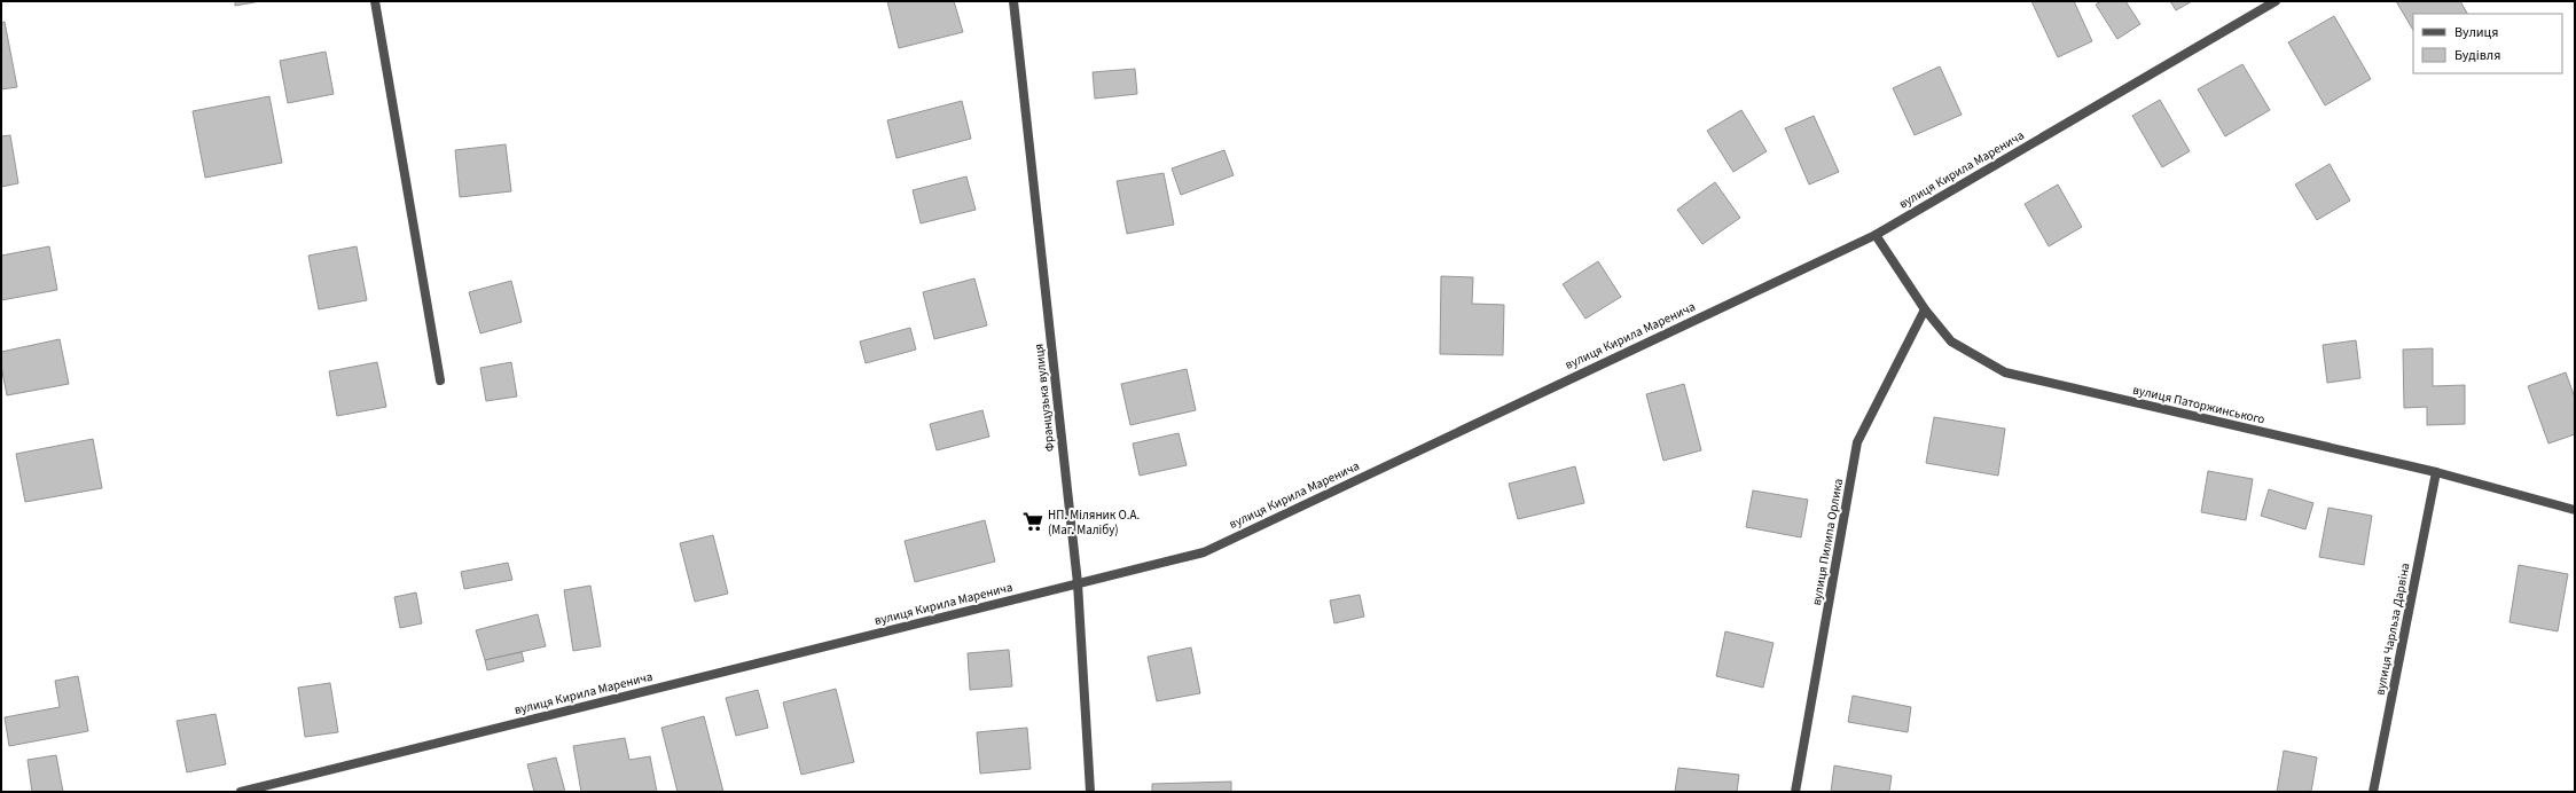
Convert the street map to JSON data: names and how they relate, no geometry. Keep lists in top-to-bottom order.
{
  "streets": {
    "street": [
      "вулиця Кирила Маренича",
      "Французька вулиця",
      "вулиця Паторжинського",
      "вулиця Пилипа Орлика",
      "вулиця Чарльза Дарвіна"
    ]
  },
  "crossings": [
    ["вулиця Кирила Маренича", "Французька вулиця"],
    ["вулиця Кирила Маренича", "вулиця Паторжинського"],
    ["вулиця Паторжинського", "вулиця Пилипа Орлика"],
    ["вулиця Паторжинського", "вулиця Чарльза Дарвіна"]
  ],
  "places": {
    "supermarket": ["НП. Міляник О.А. (Маг. Малібу)"]
  },
  "legend": ["Вулиця", "Будівля"]
}
